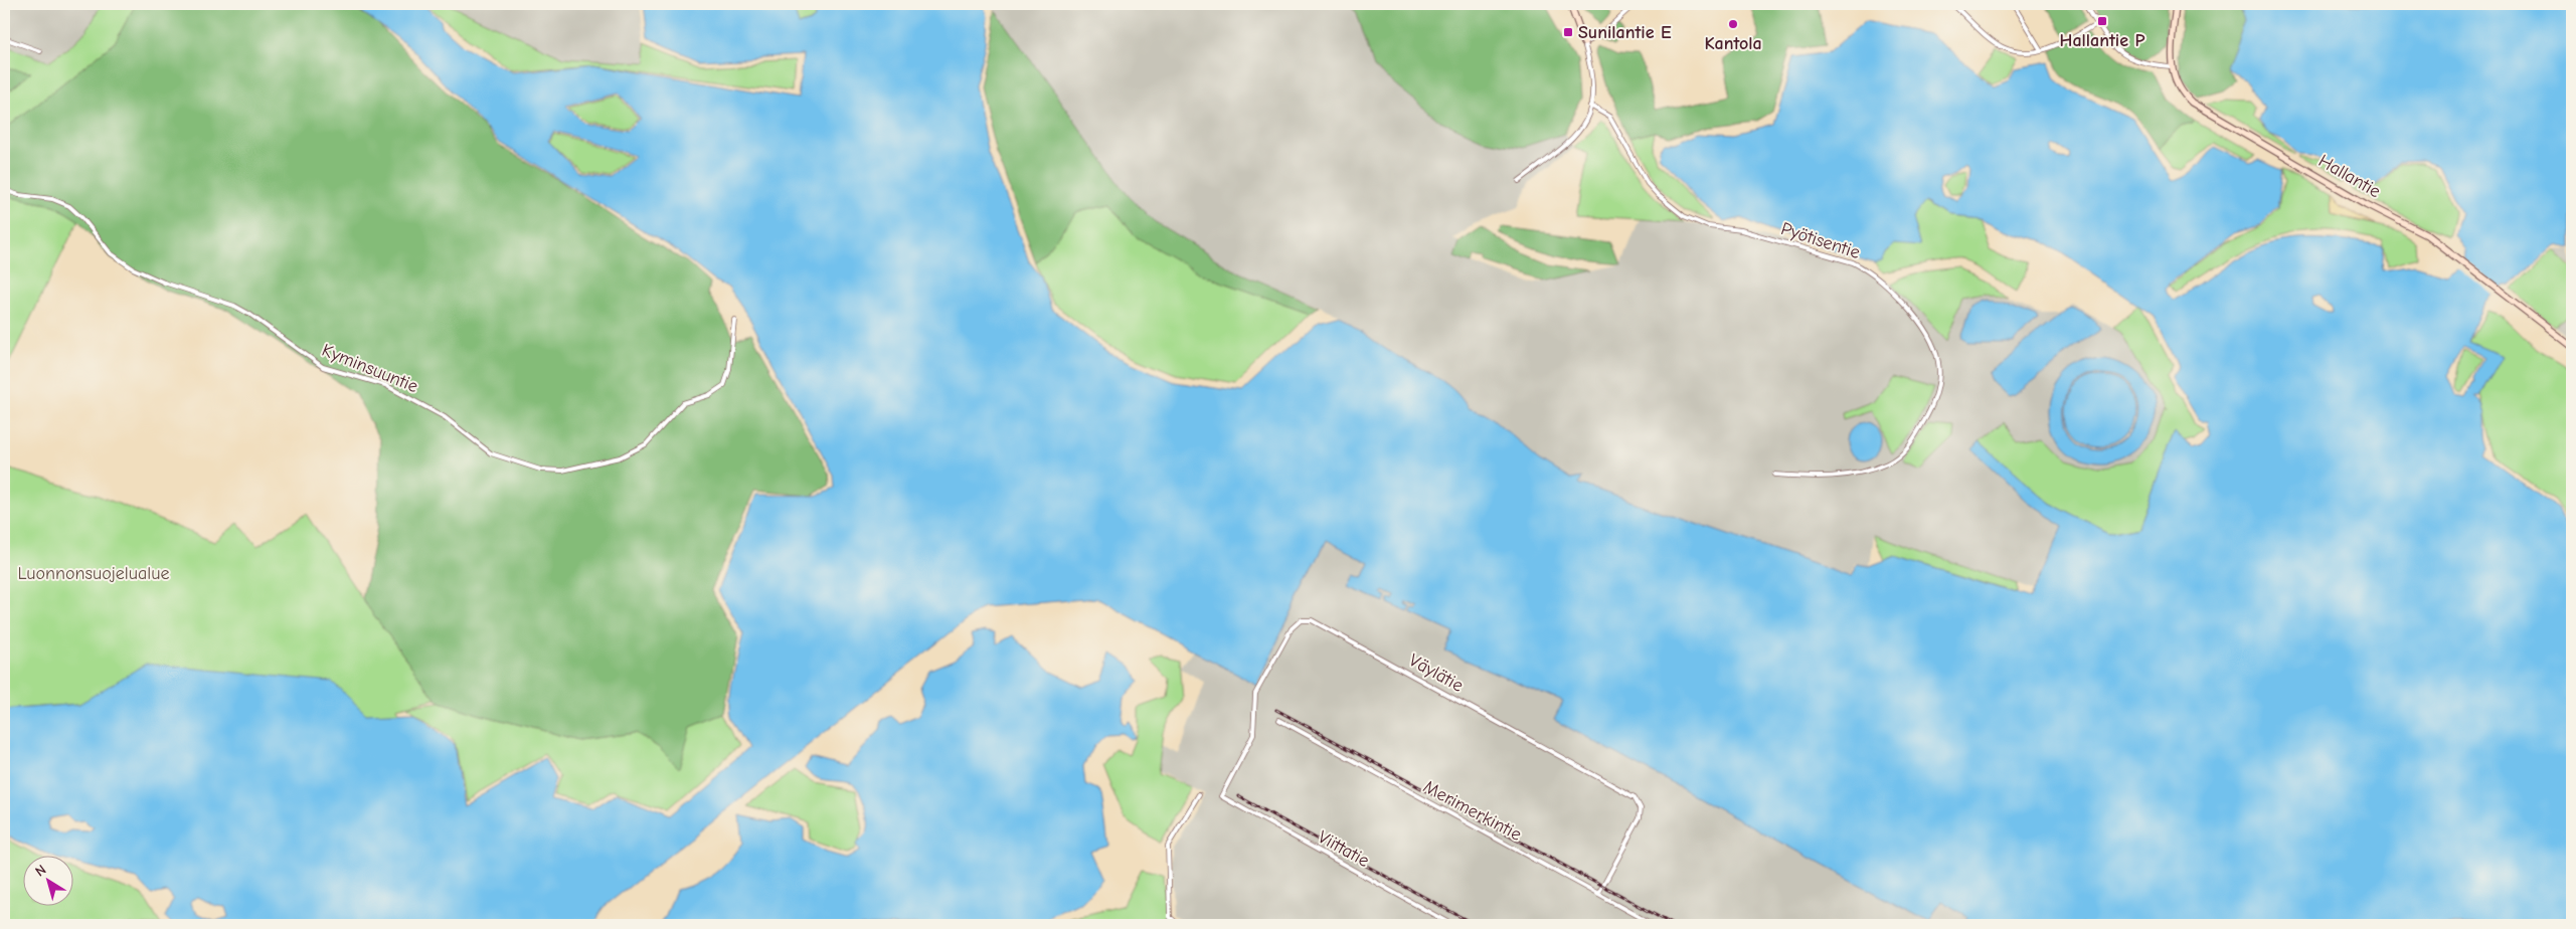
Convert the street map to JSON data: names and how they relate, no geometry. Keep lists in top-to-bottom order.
{
  "streets": {
    "street": [
      "Hallantie",
      "Pyötisentie",
      "Kyminsuuntie",
      "Väylätie",
      "Merimerkintie",
      "Viittatie"
    ]
  },
  "crossings": [
    ["Väylätie", "Merimerkintie"],
    ["Väylätie", "Viittatie"]
  ],
  "parks": ["Luonnonsuojelualue"],
  "places": {
    "transit": ["Hallantie P", "Sunilantie E"],
    "other": ["Kantola"]
  },
  "north": "top left"
}
